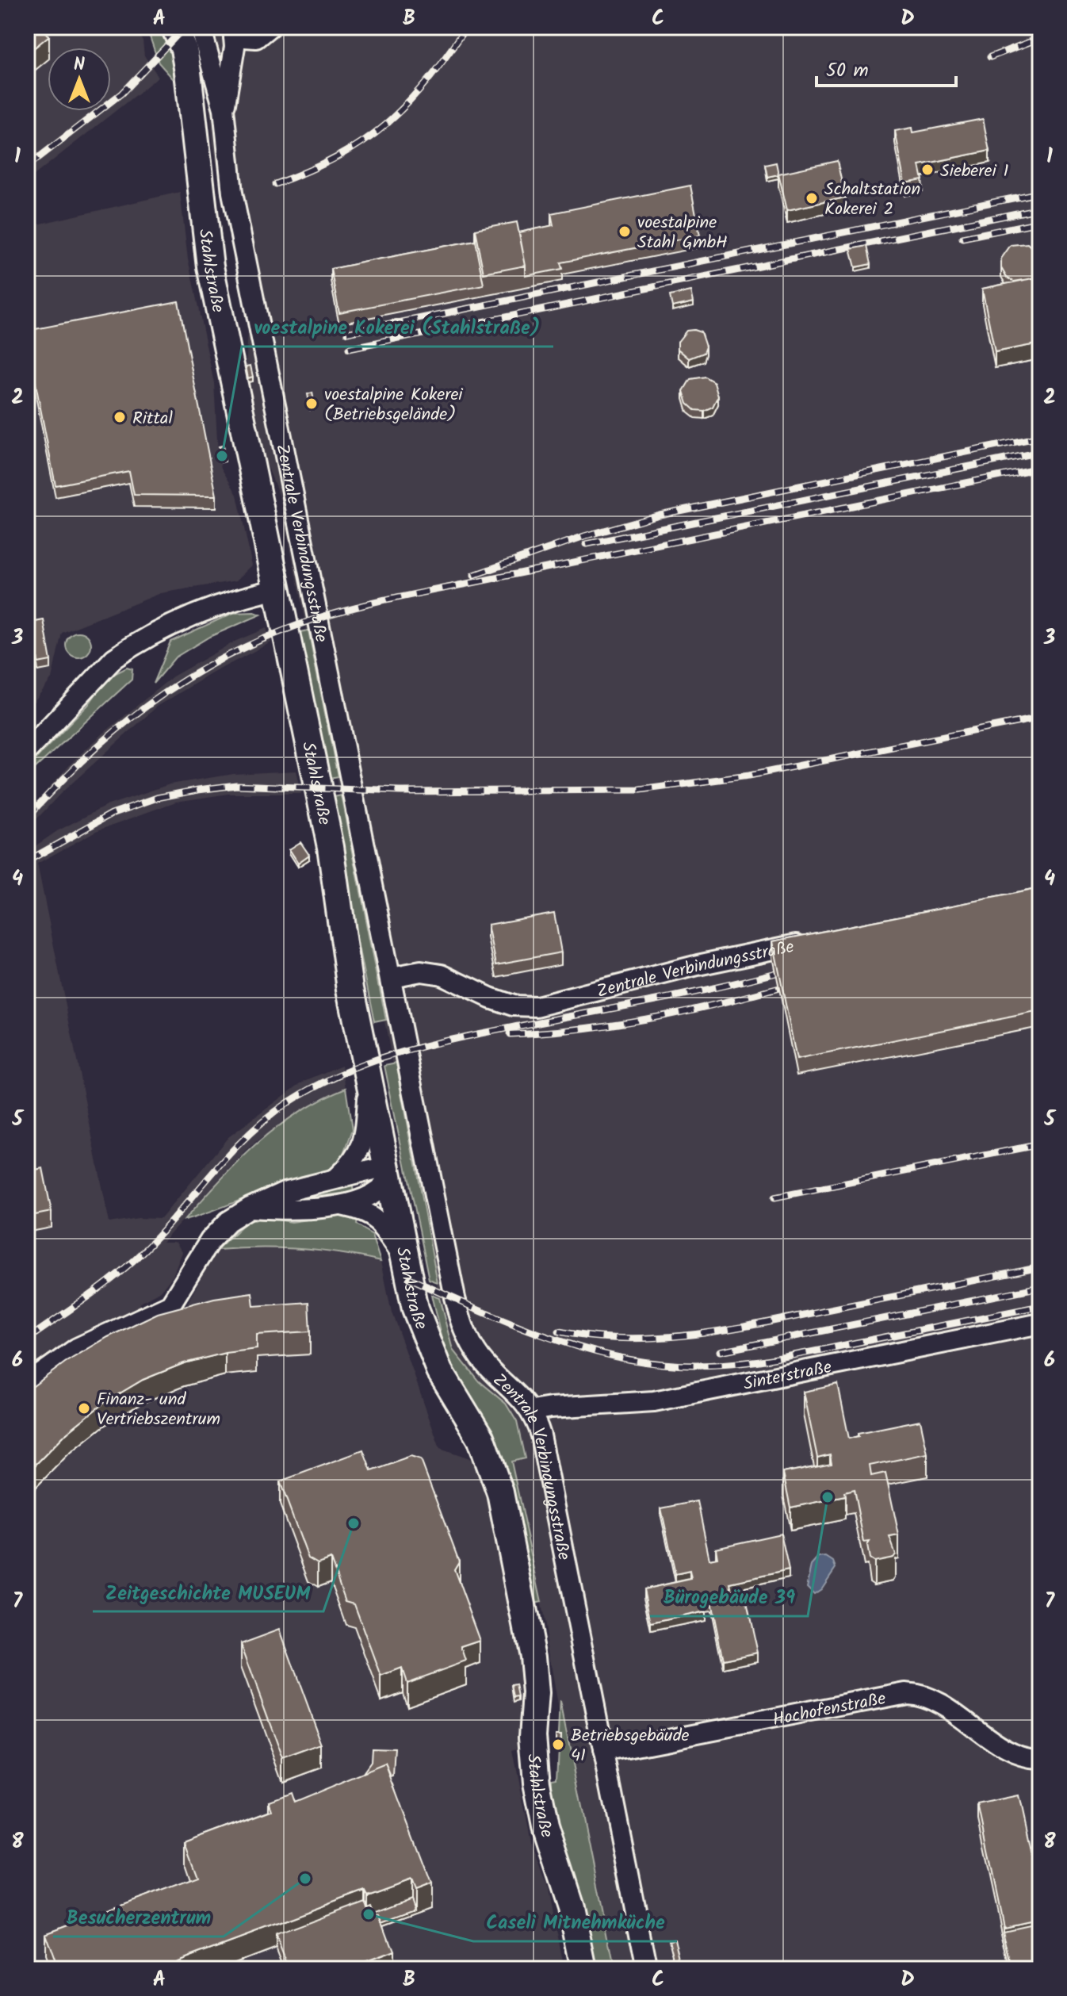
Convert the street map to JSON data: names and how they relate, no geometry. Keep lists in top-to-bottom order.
{
  "streets": {
    "street": [
      "Stahlstraße",
      "Zentrale Verbindungsstraße",
      "Sinterstraße",
      "Hochofenstraße"
    ]
  },
  "crossings": [
    ["Zentrale Verbindungsstraße", "Sinterstraße"],
    ["Zentrale Verbindungsstraße", "Hochofenstraße"]
  ],
  "places": [
    "Sieberei 1",
    "Schaltstation Kokerei 2",
    "voestalpine Stahl GmbH",
    "voestalpine Kokerei (Betriebsgelände)",
    "Rittal",
    "voestalpine Kokerei (Stahlstraße)",
    "Finanz- und Vertriebszentrum",
    "Bürogebäude 39",
    "Zeitgeschichte MUSEUM",
    "Betriebsgebäude 41",
    "Besucherzentrum",
    "Caseli Mitnehmküche"
  ],
  "scale_bar": "50 m",
  "north": "top",
  "grid": {
    "columns": [
      "A",
      "B",
      "C",
      "D"
    ],
    "rows": [
      "1",
      "2",
      "3",
      "4",
      "5",
      "6",
      "7",
      "8"
    ]
  }
}
